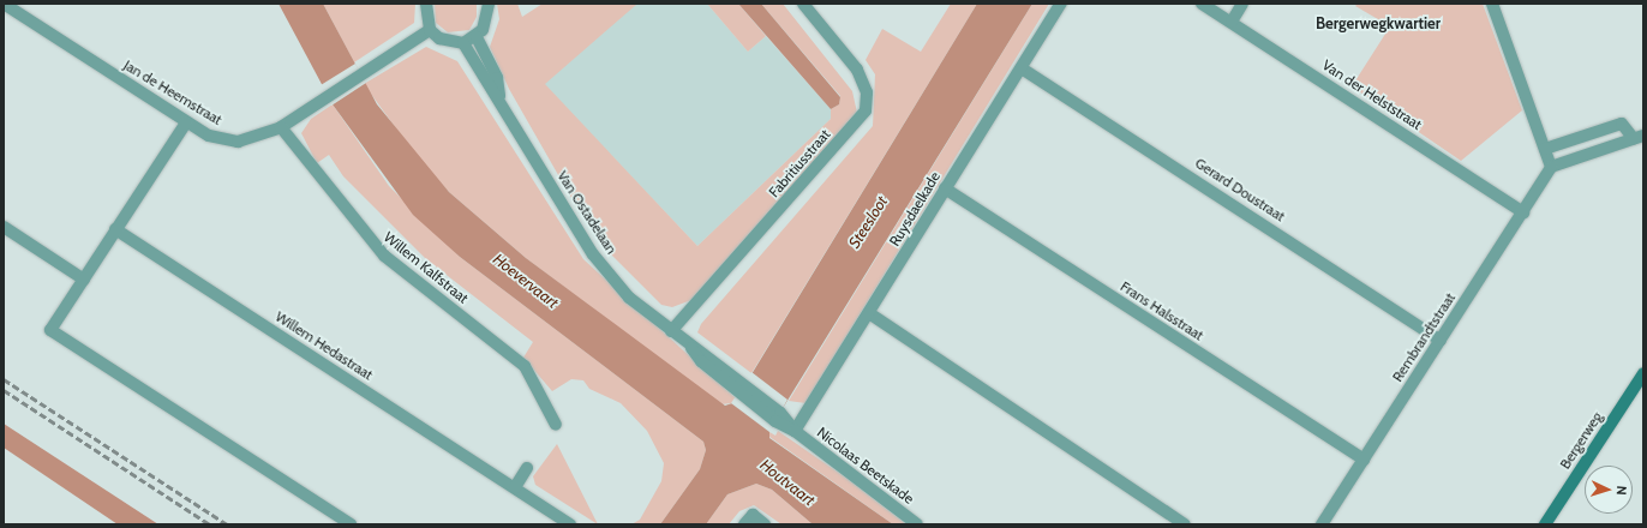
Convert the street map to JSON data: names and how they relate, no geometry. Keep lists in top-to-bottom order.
{
  "streets": {
    "main road": ["Bergerweg"],
    "street": [
      "Jan de Heemstraat",
      "Van der Helststraat",
      "Fabritiusstraat",
      "Gerard Doustraat",
      "Ruysdaelkade",
      "Van Ostadelaan",
      "Willem Kalfstraat",
      "Frans Halsstraat",
      "Rembrandtstraat",
      "Willem Hedastraat",
      "Nicolaas Beetskade"
    ]
  },
  "crossings": [
    ["Jan de Heemstraat", "Willem Kalfstraat"],
    ["Van der Helststraat", "Rembrandtstraat"],
    ["Fabritiusstraat", "Van Ostadelaan"],
    ["Gerard Doustraat", "Ruysdaelkade"],
    ["Gerard Doustraat", "Rembrandtstraat"],
    ["Ruysdaelkade", "Van Ostadelaan"],
    ["Ruysdaelkade", "Frans Halsstraat"],
    ["Ruysdaelkade", "Nicolaas Beetskade"],
    ["Van Ostadelaan", "Nicolaas Beetskade"],
    ["Frans Halsstraat", "Rembrandtstraat"]
  ],
  "districts": ["Bergerwegkwartier"],
  "water": ["Steesloot", "Hoevervaart", "Houtvaart"],
  "north": "right"
}
